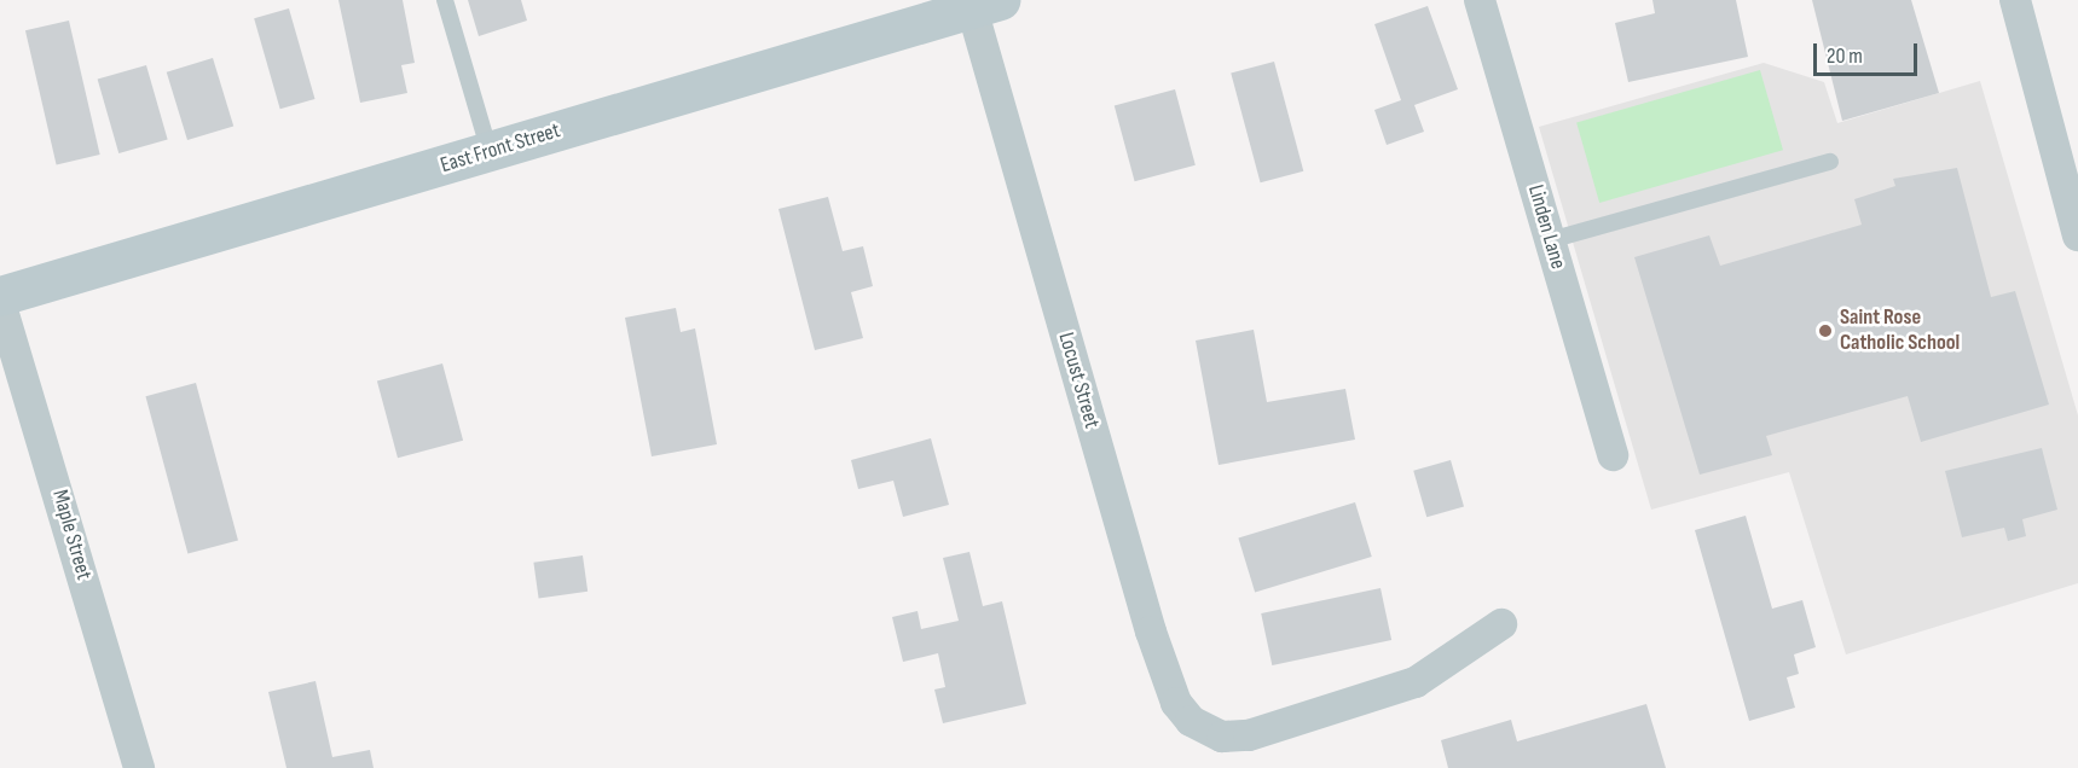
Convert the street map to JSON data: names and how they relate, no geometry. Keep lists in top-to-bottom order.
{
  "streets": {
    "main road": ["East Front Street"],
    "street": ["Linden Lane", "Locust Street", "Maple Street"]
  },
  "crossings": [
    ["East Front Street", "Locust Street"]
  ],
  "places": ["Saint Rose Catholic School"],
  "scale_bar": "20 m"
}
